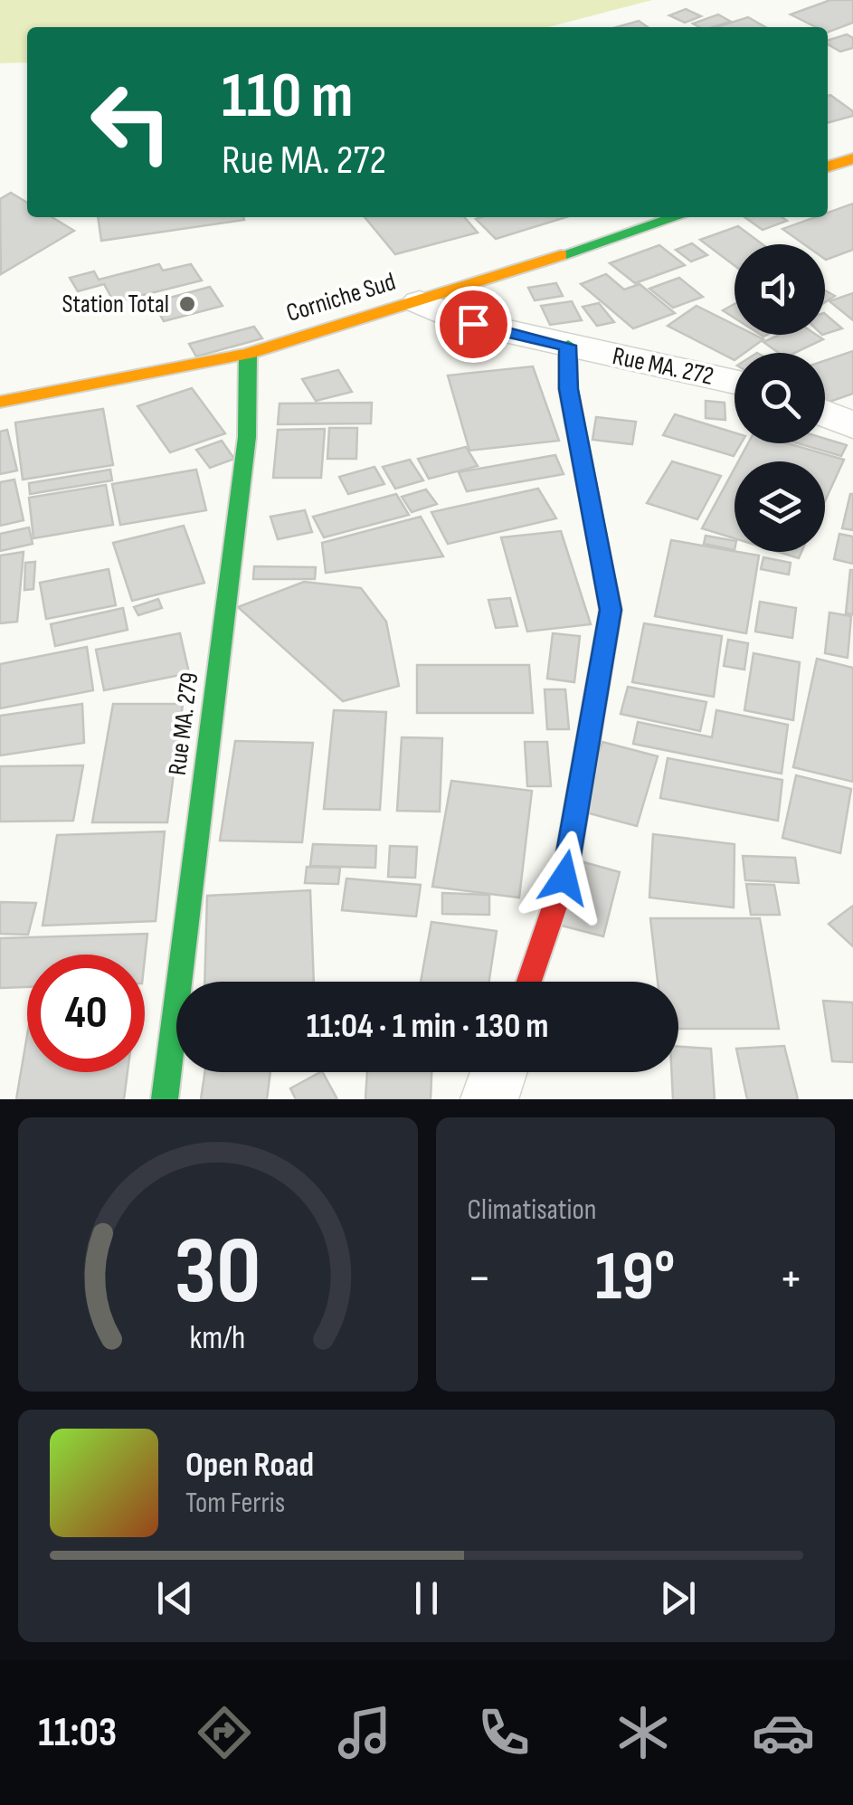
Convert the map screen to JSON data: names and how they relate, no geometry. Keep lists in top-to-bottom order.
{
  "streets": {
    "street": ["Corniche Sud", "Rue MA. 272", "Rue MA. 279"]
  },
  "crossings": [
    ["Corniche Sud", "Rue MA. 272"],
    ["Corniche Sud", "Rue MA. 279"]
  ],
  "places": ["Station Total"],
  "page": {
    "turn": ["110 m", "Rue MA. 272"],
    "limit": "40",
    "trip": "11:04 · 1 min · 130 m",
    "tile": "Climatisation",
    "heat": ["−", "19°", "+"],
    "song": ["Open Road", "Tom Ferris"],
    "tabs": "11:03",
    "gauge": ["30", "km/h"]
  }
}
